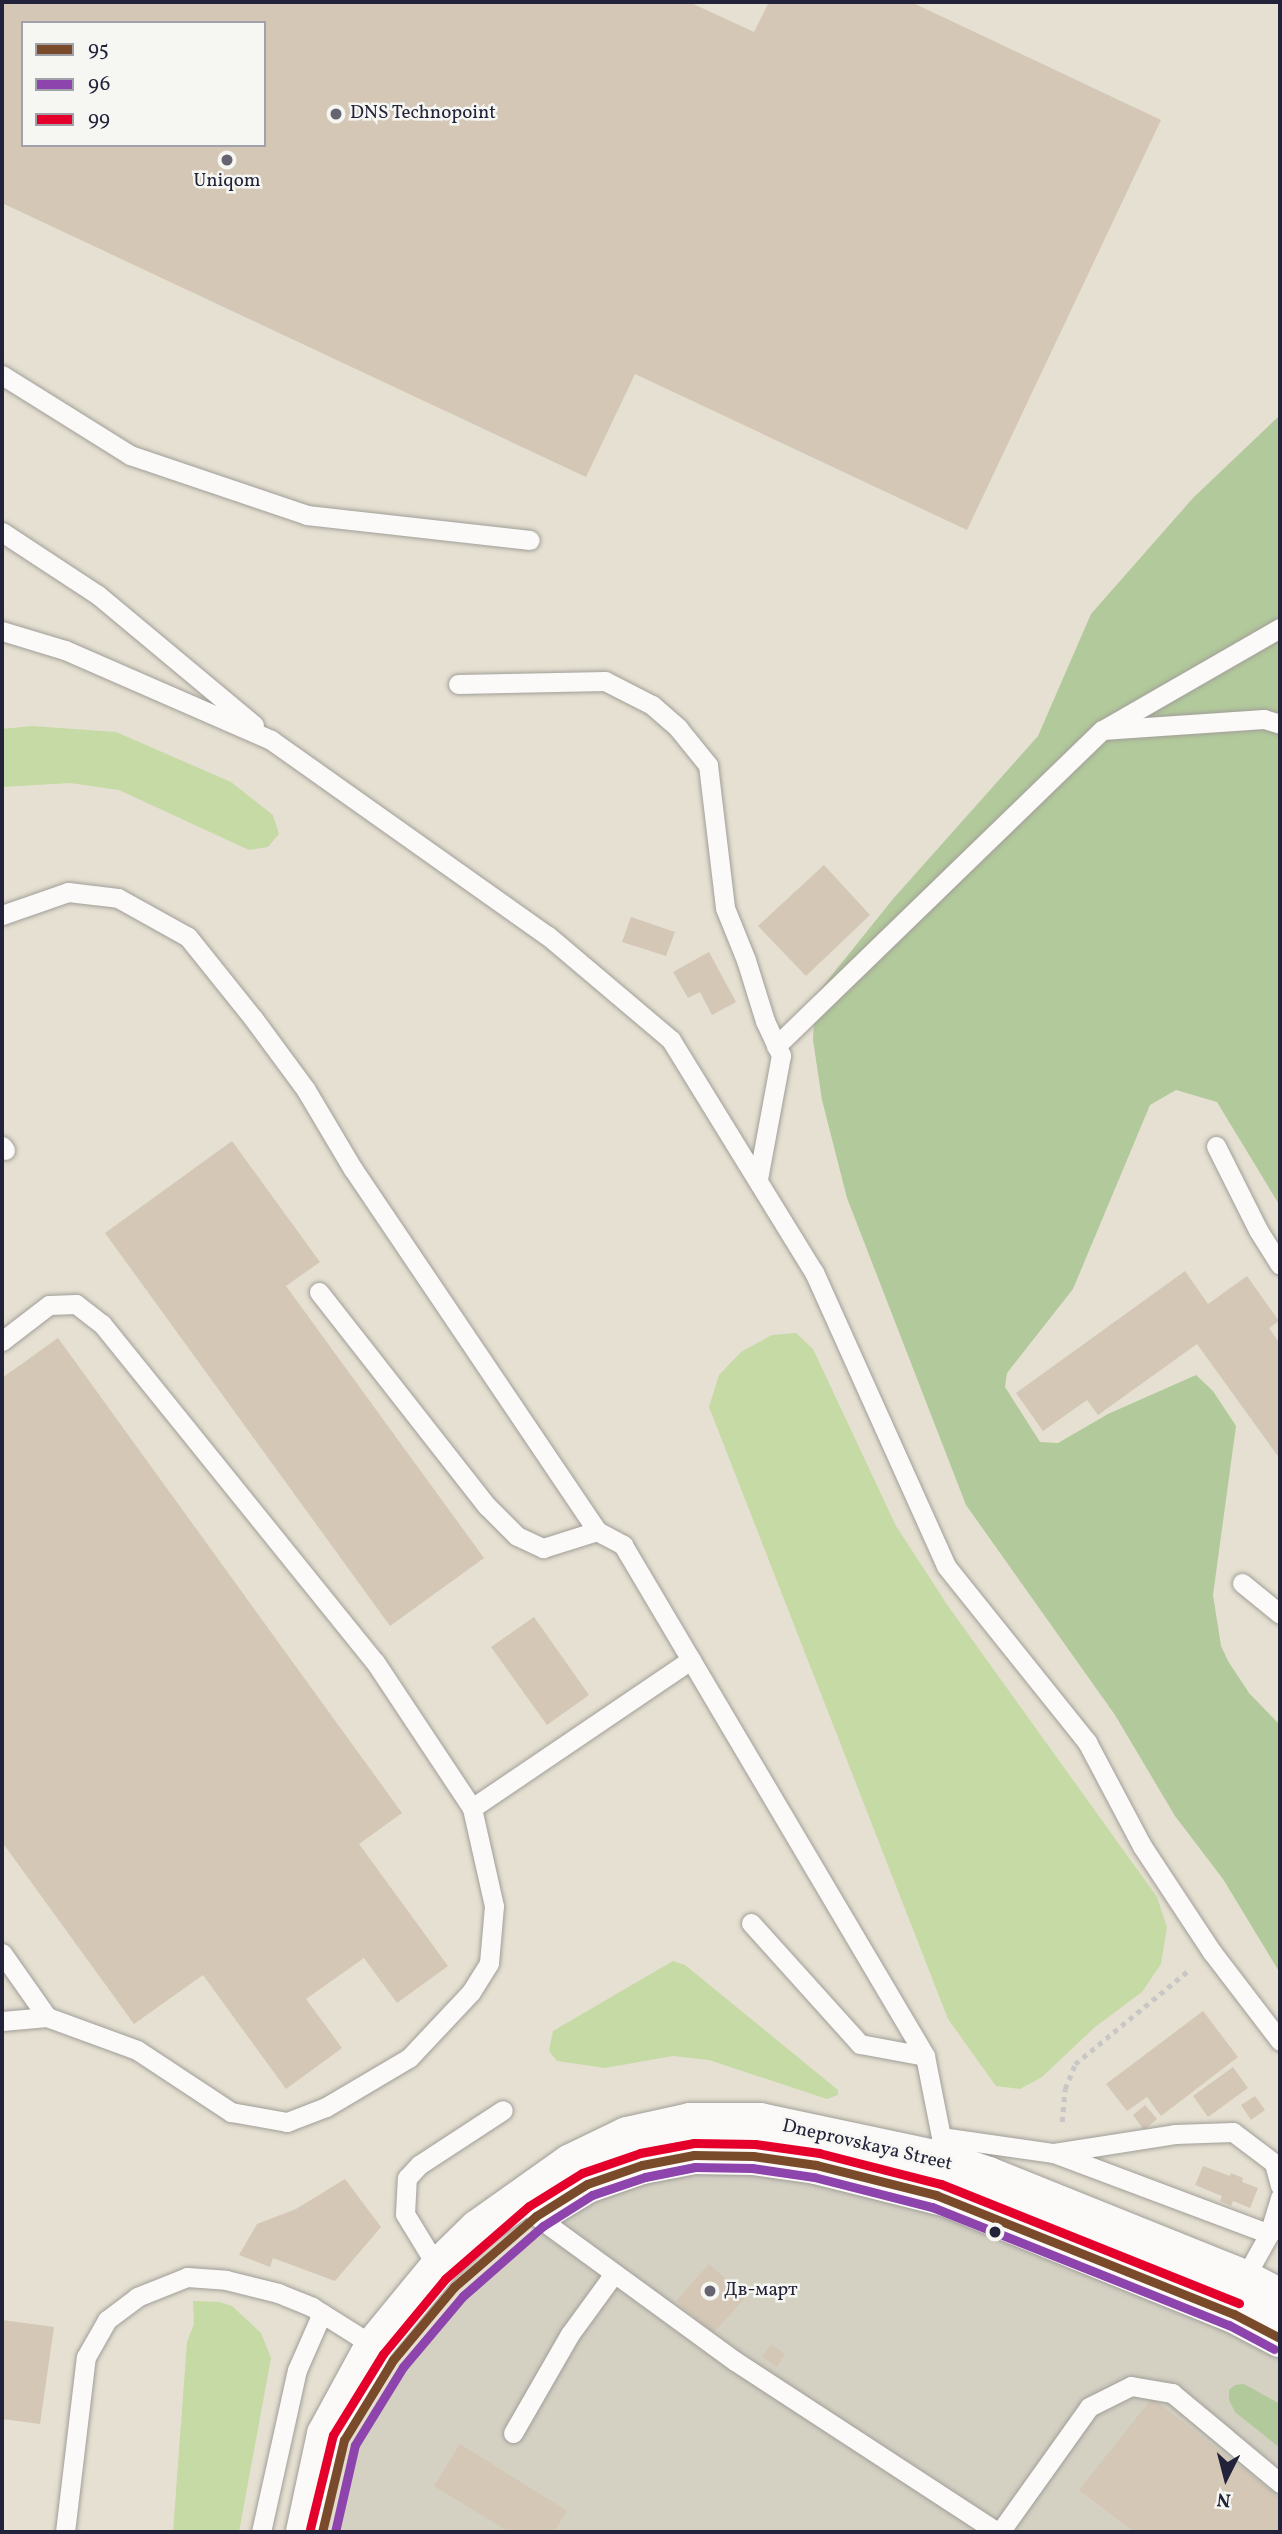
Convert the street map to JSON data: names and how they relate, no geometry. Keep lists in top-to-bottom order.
{
  "streets": {
    "main road": ["Dneprovskaya Street"]
  },
  "places": ["DNS Technopoint", "Uniqom", "Дв-март"],
  "lines": ["transit line 99", "transit line 95", "transit line 96"],
  "legend": ["95", "96", "99"],
  "north": "bottom"
}
